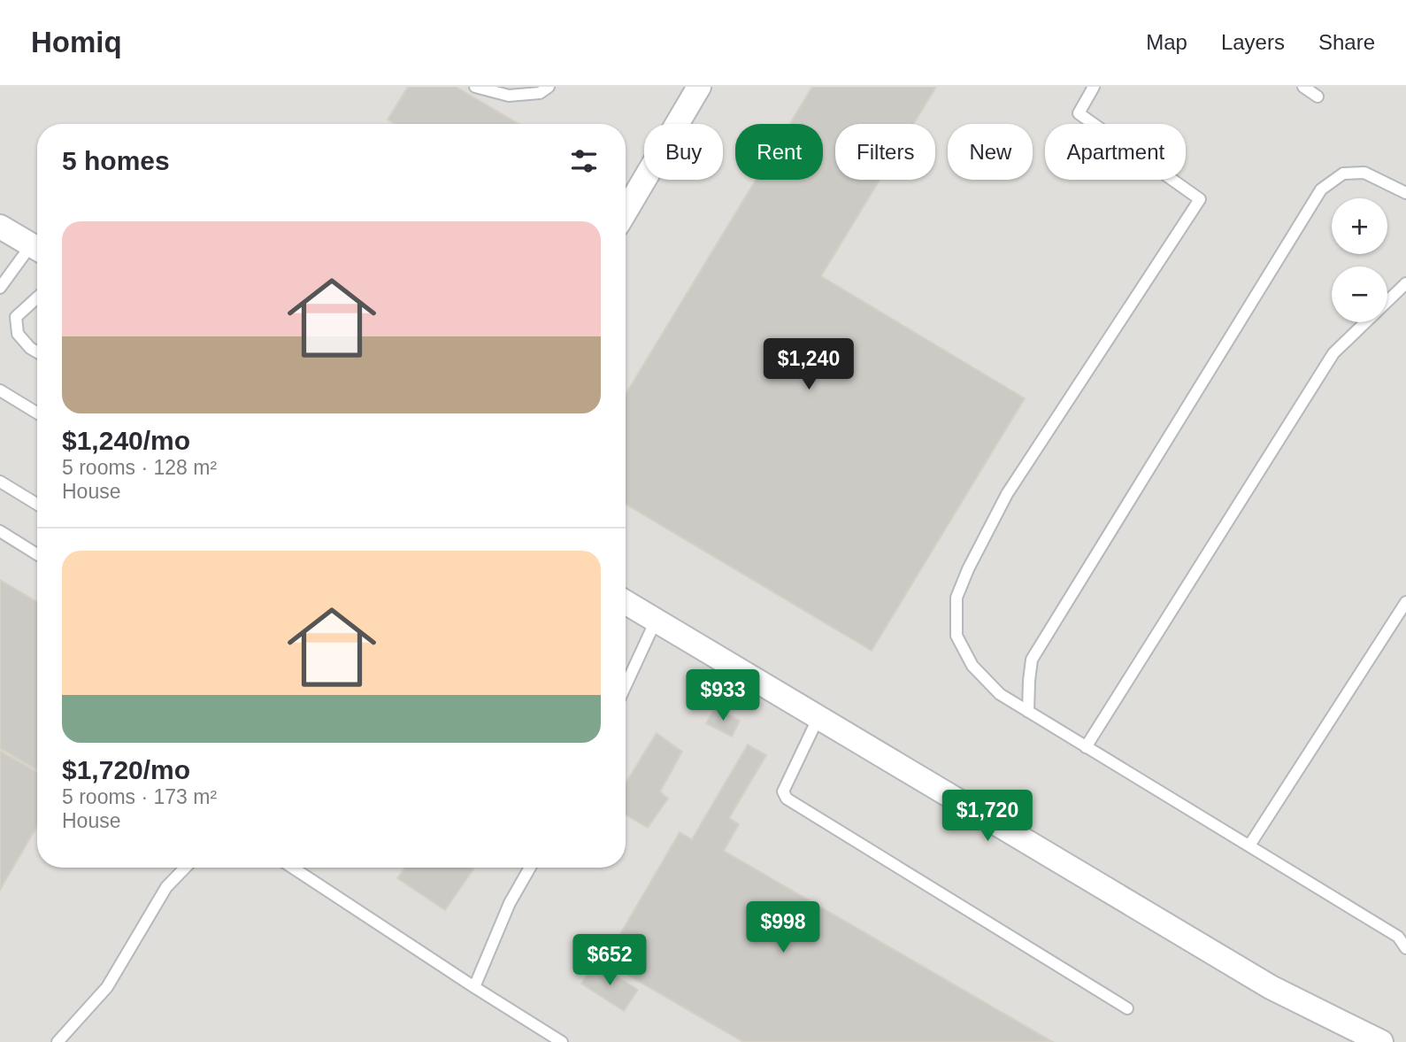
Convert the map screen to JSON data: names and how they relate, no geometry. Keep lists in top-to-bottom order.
{
  "page": {
    "header": "Homiq",
    "nav": ["Map", "Layers", "Share"],
    "chip": [
      "Buy",
      "Rent",
      "Filters",
      "New",
      "Apartment"
    ],
    "heading": "5 homes",
    "map_buttons": ["+", "−"],
    "list": [
      {
        "name": "$1,240/mo",
        "note": "5 rooms · 128 m² · House"
      },
      {
        "name": "$1,720/mo",
        "note": "5 rooms · 173 m² · House"
      }
    ],
    "price": [
      "$1,240",
      "$933",
      "$1,720",
      "$998",
      "$652"
    ]
  }
}
